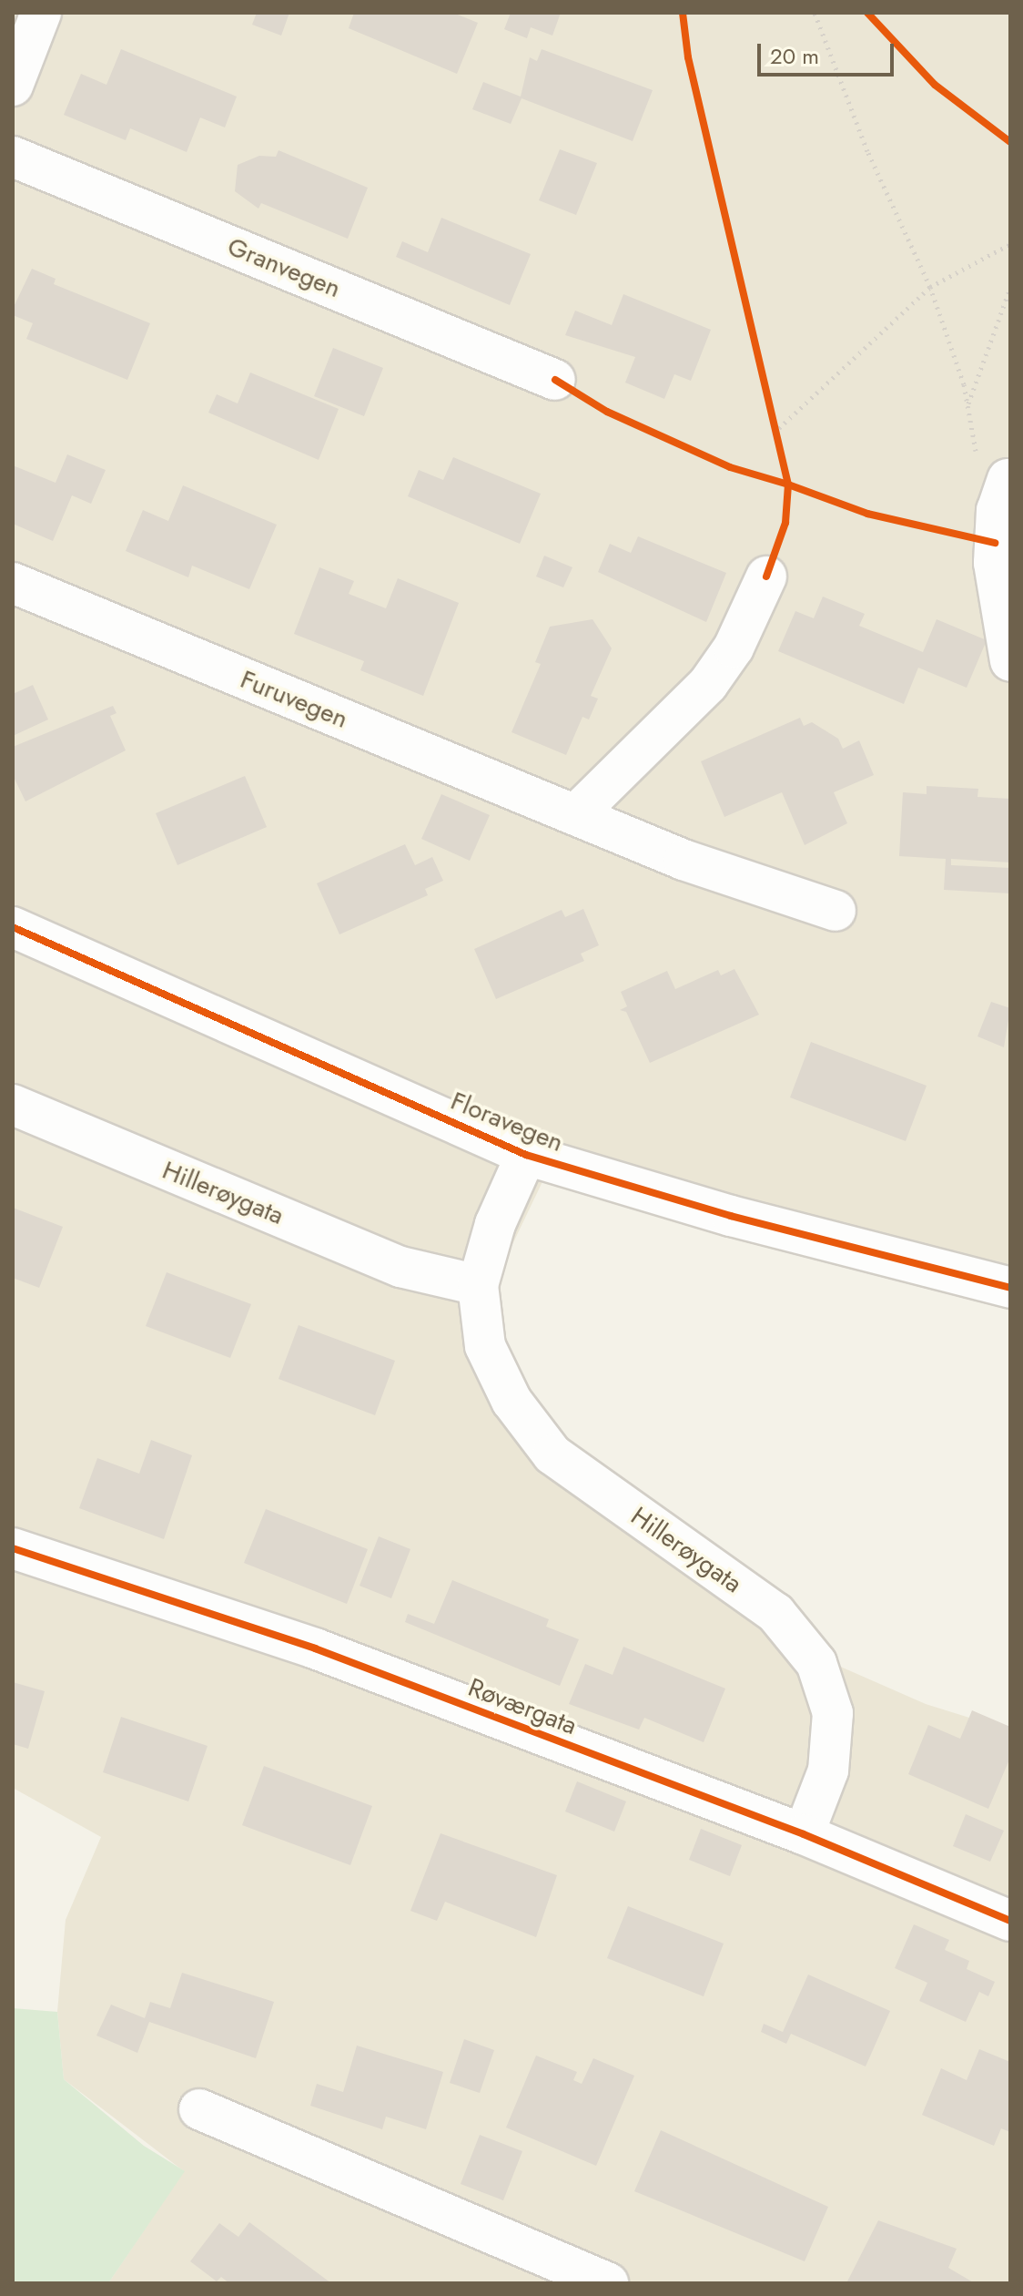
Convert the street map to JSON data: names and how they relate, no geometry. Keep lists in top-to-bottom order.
{
  "streets": {
    "street": [
      "Granvegen",
      "Furuvegen",
      "Floravegen",
      "Hillerøygata",
      "Røværgata"
    ]
  },
  "crossings": [
    ["Floravegen", "Hillerøygata"],
    ["Hillerøygata", "Røværgata"]
  ],
  "scale_bar": "20 m"
}
